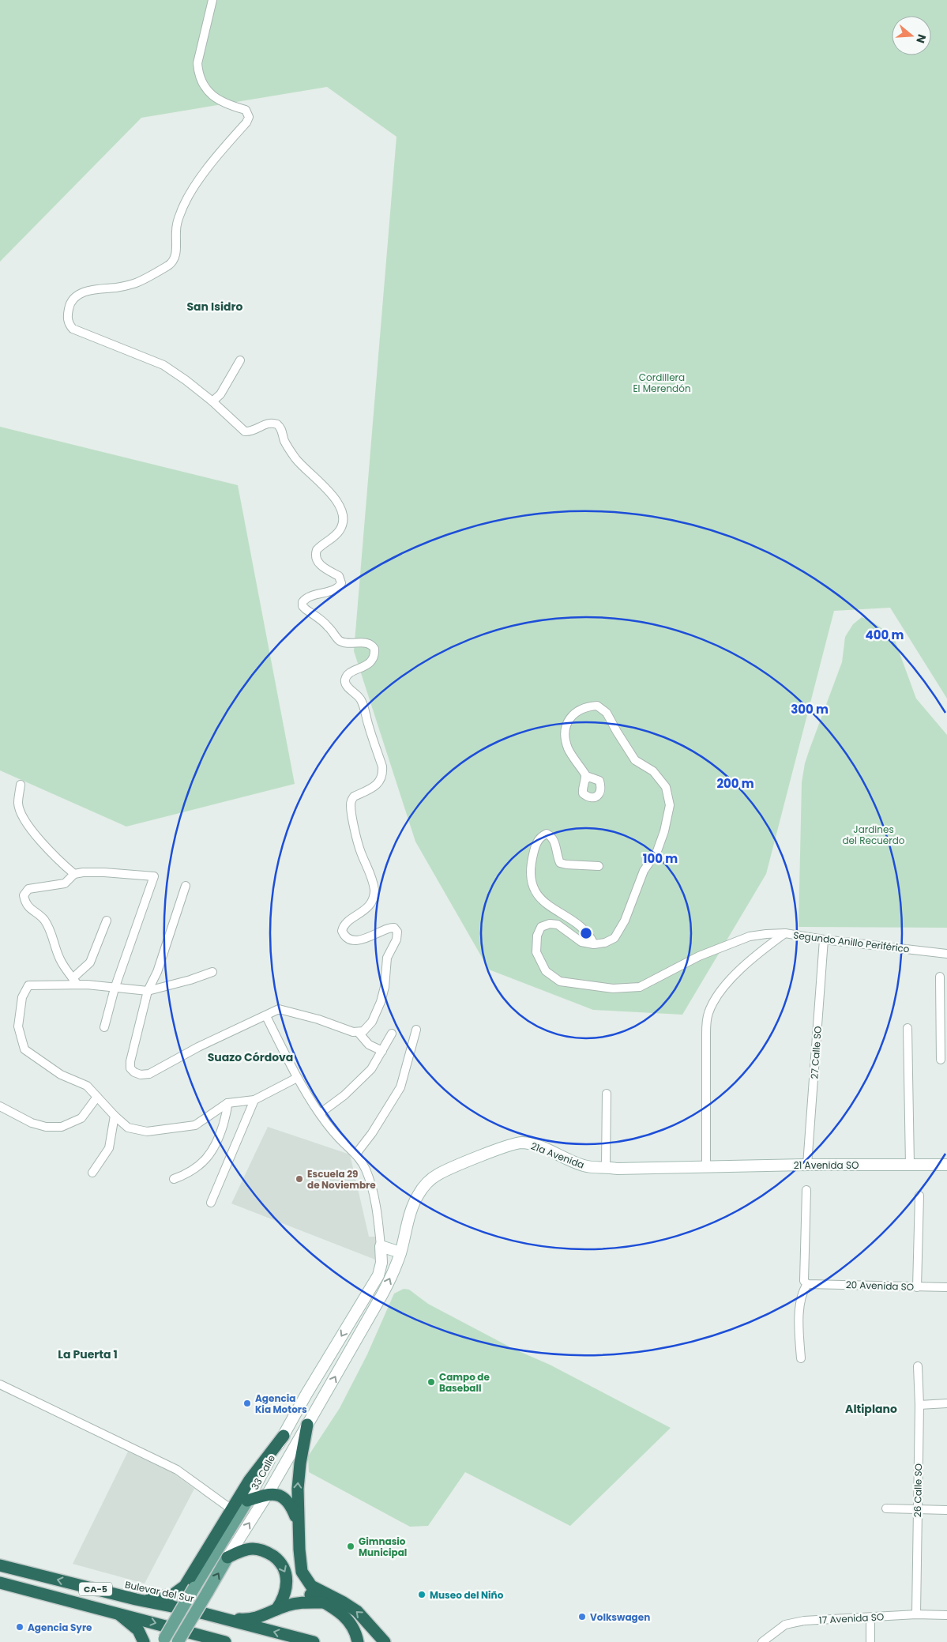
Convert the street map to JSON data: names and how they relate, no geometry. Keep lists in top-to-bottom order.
{
  "streets": {
    "highway": ["CA-5", "Bulevar del Sur"],
    "main road": ["33 Calle"],
    "street": [
      "Segundo Anillo Periférico",
      "27 Calle SO",
      "21a Avenida",
      "21 Avenida SO",
      "20 Avenida SO",
      "26 Calle SO",
      "17 Avenida SO"
    ]
  },
  "crossings": [
    ["Segundo Anillo Periférico", "27 Calle SO"],
    ["Segundo Anillo Periférico", "21a Avenida"],
    ["Segundo Anillo Periférico", "21 Avenida SO"],
    ["27 Calle SO", "21 Avenida SO"],
    ["21a Avenida", "21 Avenida SO"],
    ["26 Calle SO", "17 Avenida SO"]
  ],
  "districts": [
    "San Isidro",
    "Suazo Córdova",
    "La Puerta 1",
    "Altiplano"
  ],
  "parks": ["Cordillera El Merendón", "Jardines del Recuerdo"],
  "places": [
    "Escuela 29 de Noviembre",
    "Campo de Baseball",
    "Agencia Kia Motors",
    "Gimnasio Municipal",
    "Museo del Niño",
    "Volkswagen",
    "Agencia Syre"
  ],
  "north": "right",
  "rings": [
    "400 m",
    "300 m",
    "200 m",
    "100 m"
  ]
}
